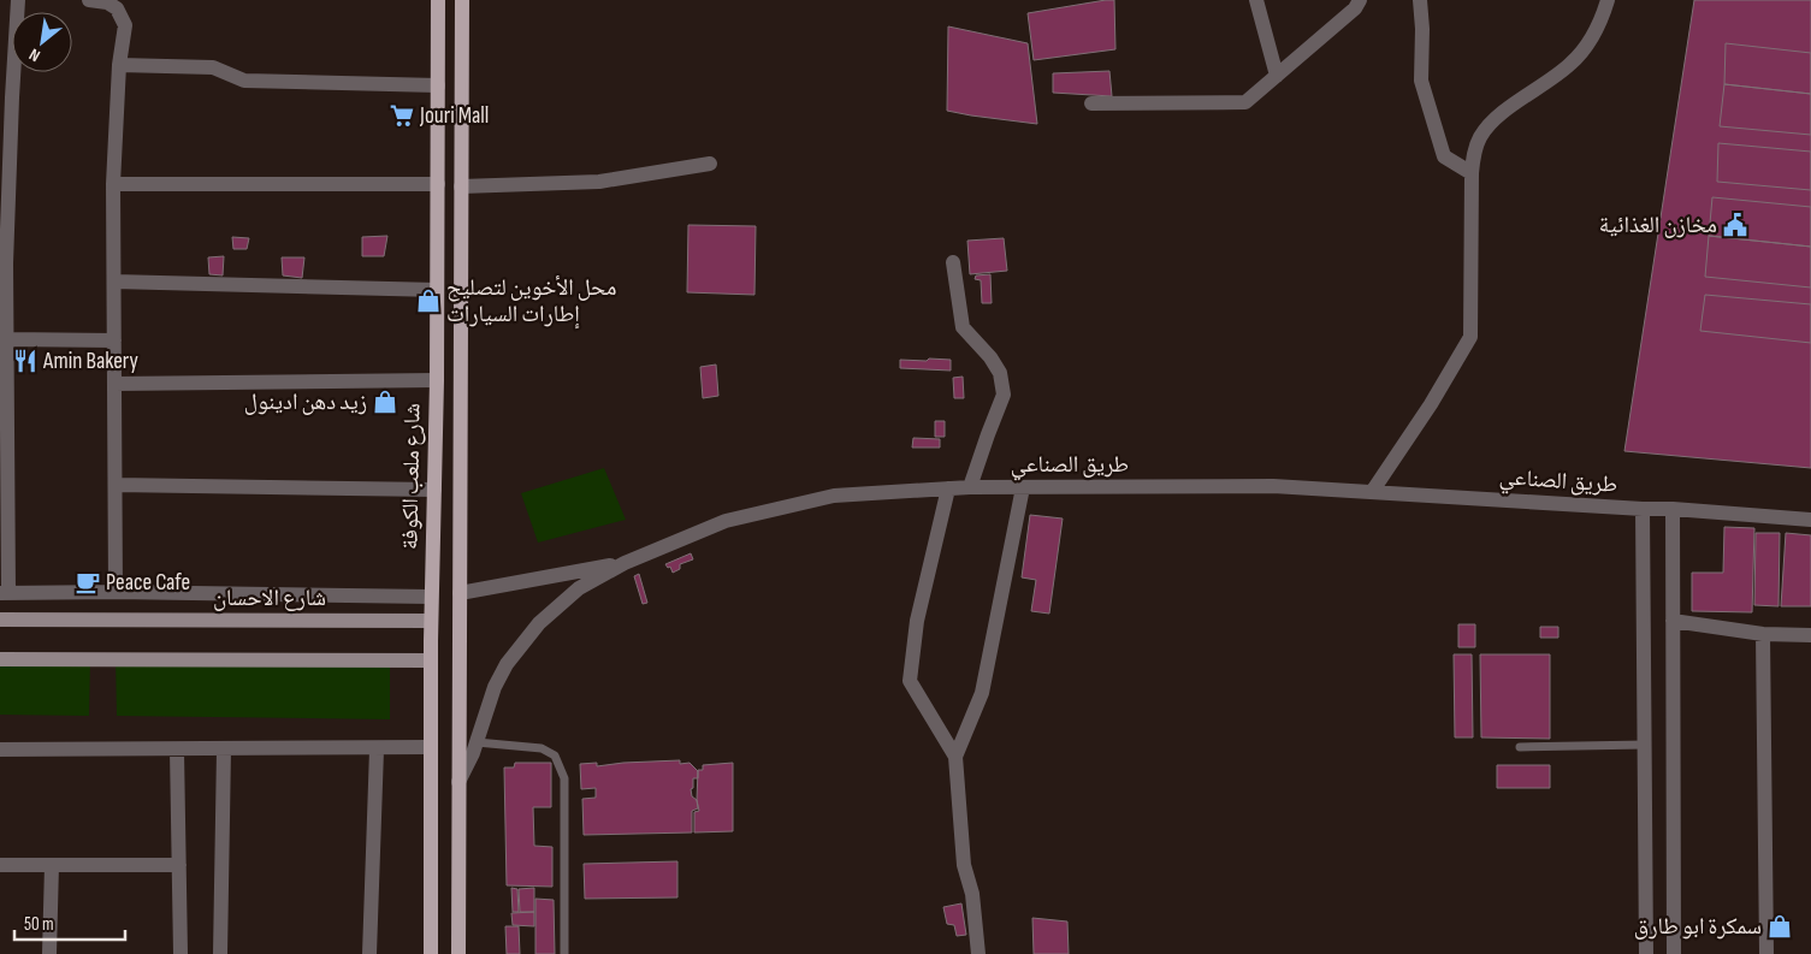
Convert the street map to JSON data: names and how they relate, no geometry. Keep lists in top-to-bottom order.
{
  "streets": {
    "main road": ["شارع ملعب الكوفة"],
    "street": ["طريق الصناعي", "شارع الاحسان"]
  },
  "crossings": [
    ["طريق الصناعي", "شارع ملعب الكوفة"],
    ["شارع ملعب الكوفة", "شارع الاحسان"]
  ],
  "places": {
    "supermarket": ["Jouri Mall"],
    "public building": ["مخازن الغذائية"],
    "shop": ["محل الأخوين لتصليح إطارات السيارات", "زيد دهن ادينول", "سمكرة ابو طارق"],
    "restaurant": ["Amin Bakery"],
    "cafe": ["Peace Cafe"]
  },
  "scale_bar": "50 m",
  "north": "bottom left"
}
